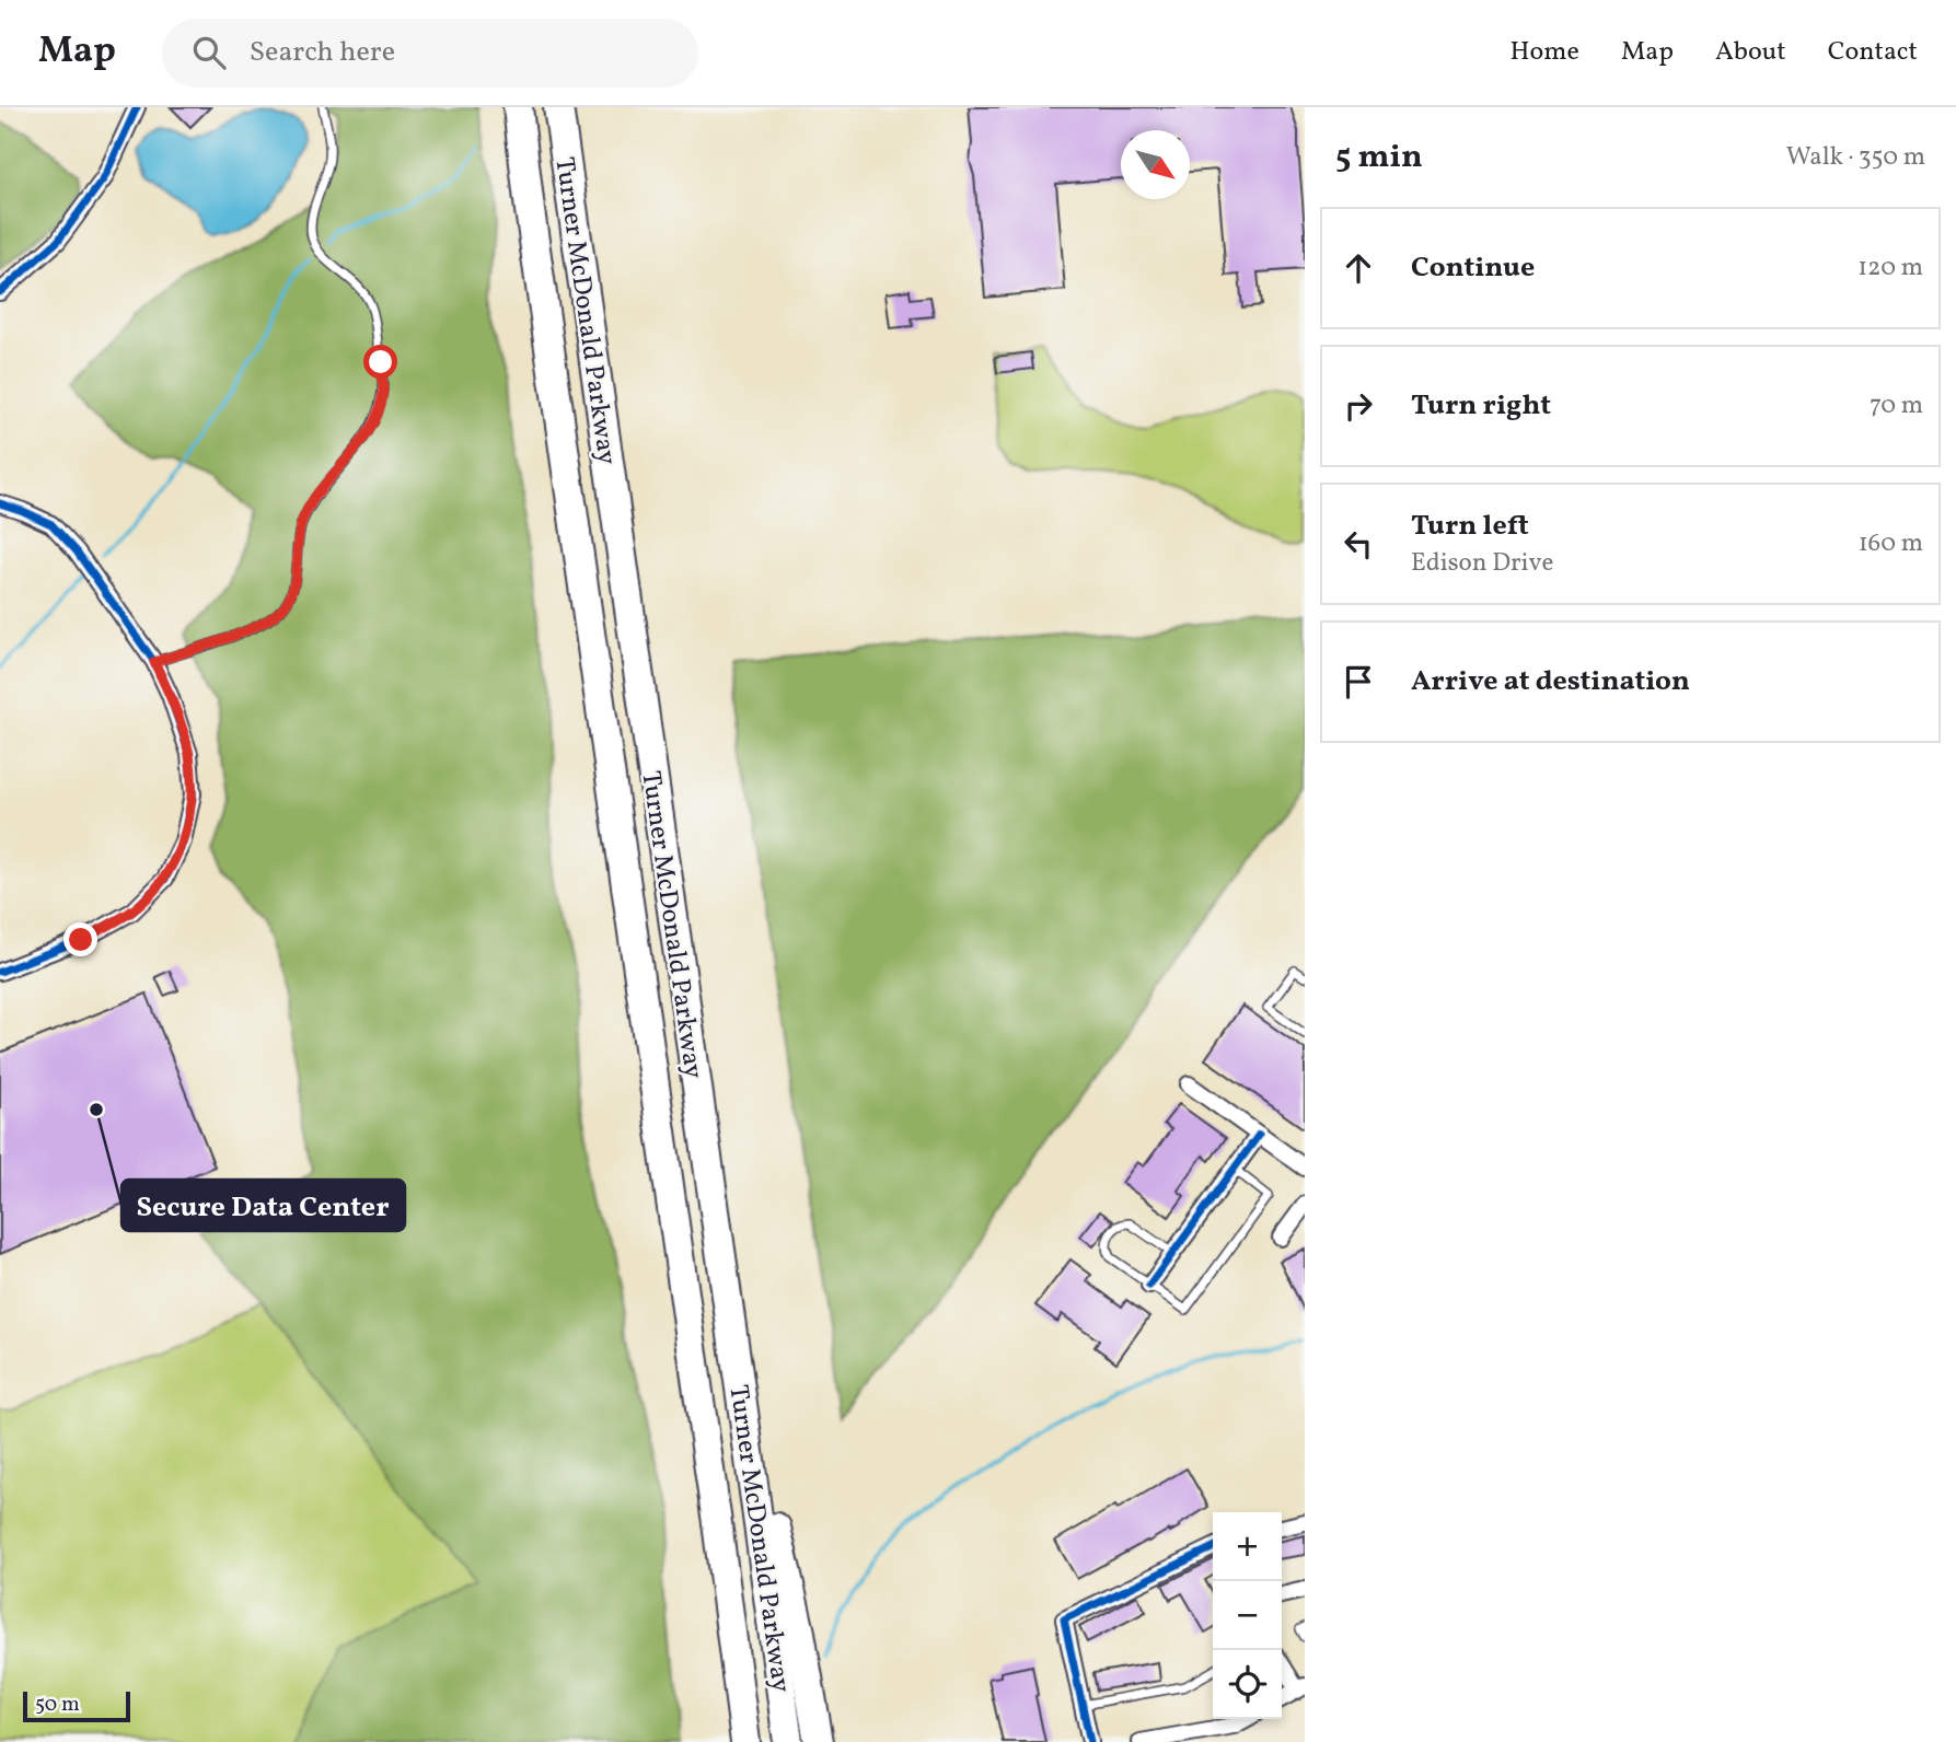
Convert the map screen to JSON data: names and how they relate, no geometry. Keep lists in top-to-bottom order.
{
  "streets": {
    "highway": ["Turner McDonald Parkway"]
  },
  "places": ["Secure Data Center"],
  "scale_bar": "50 m",
  "north": "bottom right",
  "page": {
    "header": "Map",
    "search": "Search here",
    "nav": [
      "Home",
      "Map",
      "About",
      "Contact"
    ],
    "heading": ["5 min", "Walk · 350 m"],
    "list": [
      ["Continue", "120 m"],
      ["Turn right", "70 m"],
      ["Turn left", "Edison Drive", "160 m"],
      "Arrive at destination"
    ],
    "map_buttons": ["+", "−"],
    "scale": "50 m"
  }
}
